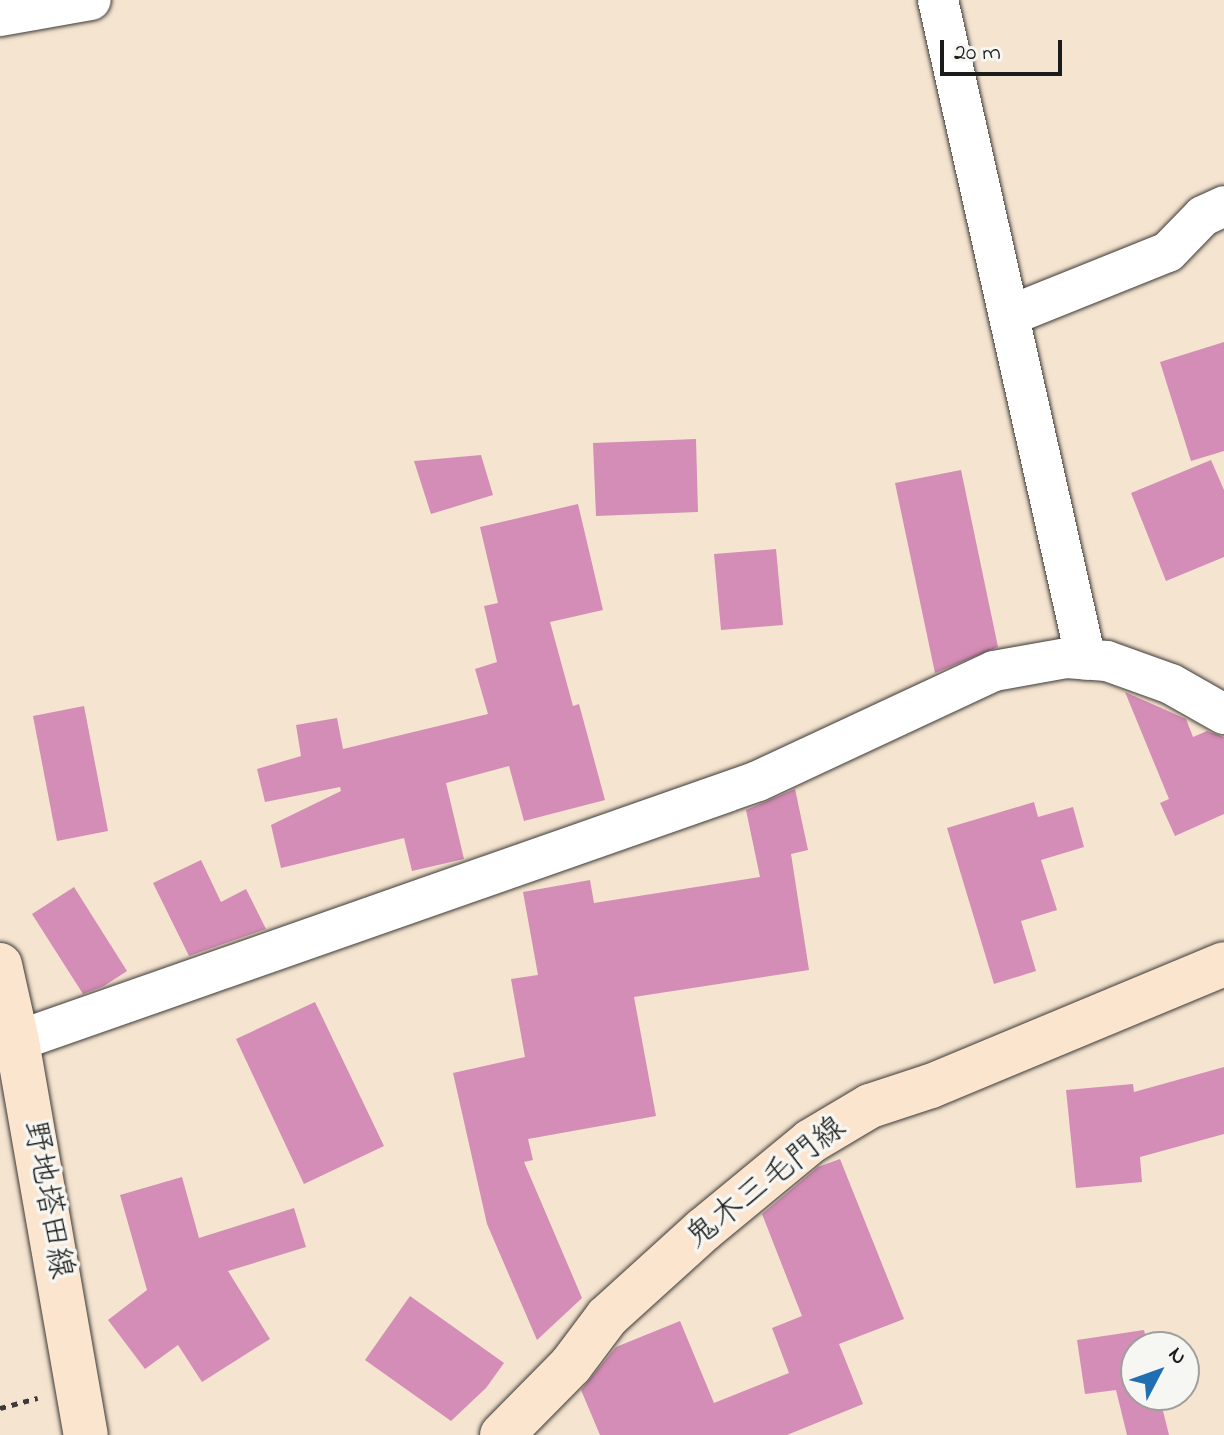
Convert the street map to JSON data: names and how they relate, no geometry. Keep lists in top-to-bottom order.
{
  "streets": {
    "main road": ["鬼木三毛門線", "野地塔田線"]
  },
  "scale_bar": "20 m",
  "north": "top right"
}
